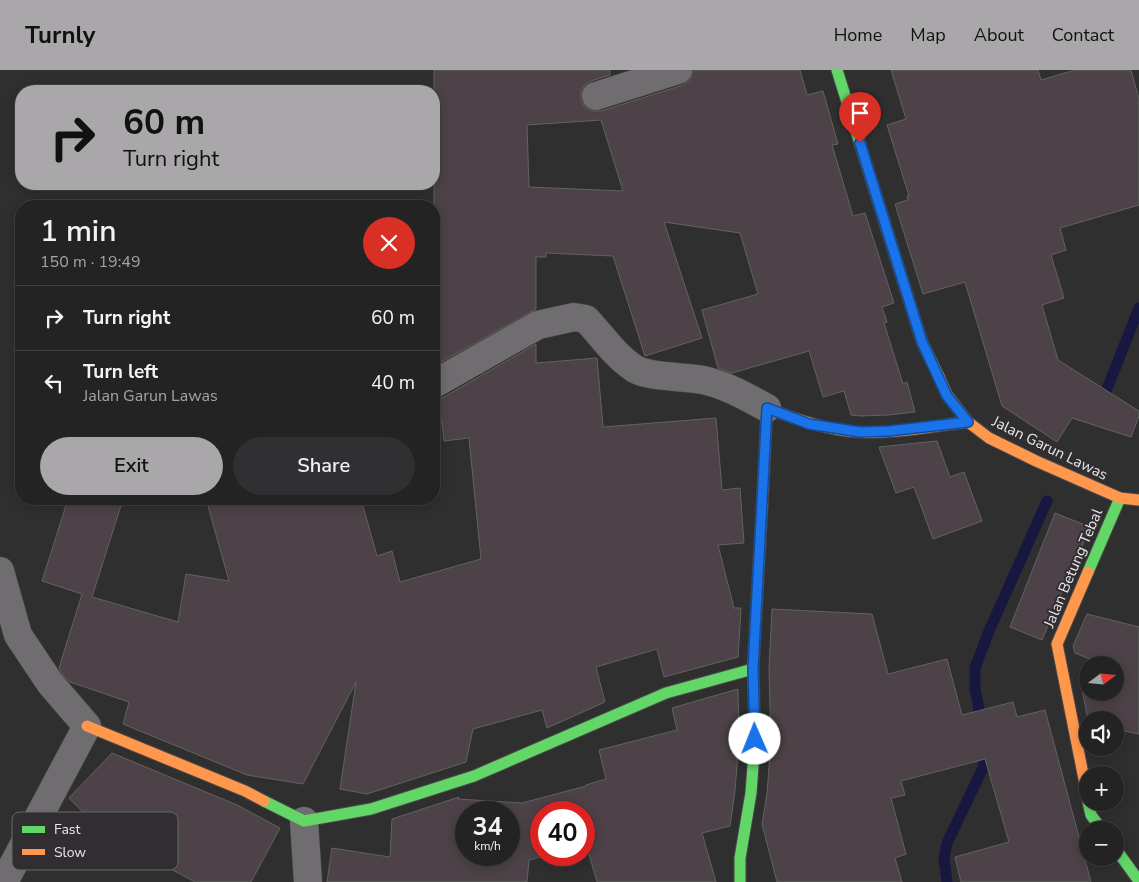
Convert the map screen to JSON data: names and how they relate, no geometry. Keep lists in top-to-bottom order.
{
  "streets": {
    "street": ["Jalan Garun Lawas", "Jalan Betung Tebal"]
  },
  "crossings": [
    ["Jalan Garun Lawas", "Jalan Betung Tebal"]
  ],
  "legend": ["Fast", "Slow"],
  "north": "right",
  "page": {
    "header": "Turnly",
    "nav": [
      "Home",
      "Map",
      "About",
      "Contact"
    ],
    "turn": ["60 m", "Turn right"],
    "heading": ["1 min", "150 m · 19:49"],
    "list": [
      {
        "name": "Turn right",
        "value": "60 m"
      },
      {
        "name": "Turn left",
        "note": "Jalan Garun Lawas",
        "value": "40 m"
      }
    ],
    "buttons": ["Exit", "Share"],
    "map_buttons": ["+", "−"],
    "speed": "34 km/h",
    "limit": "40"
  }
}
